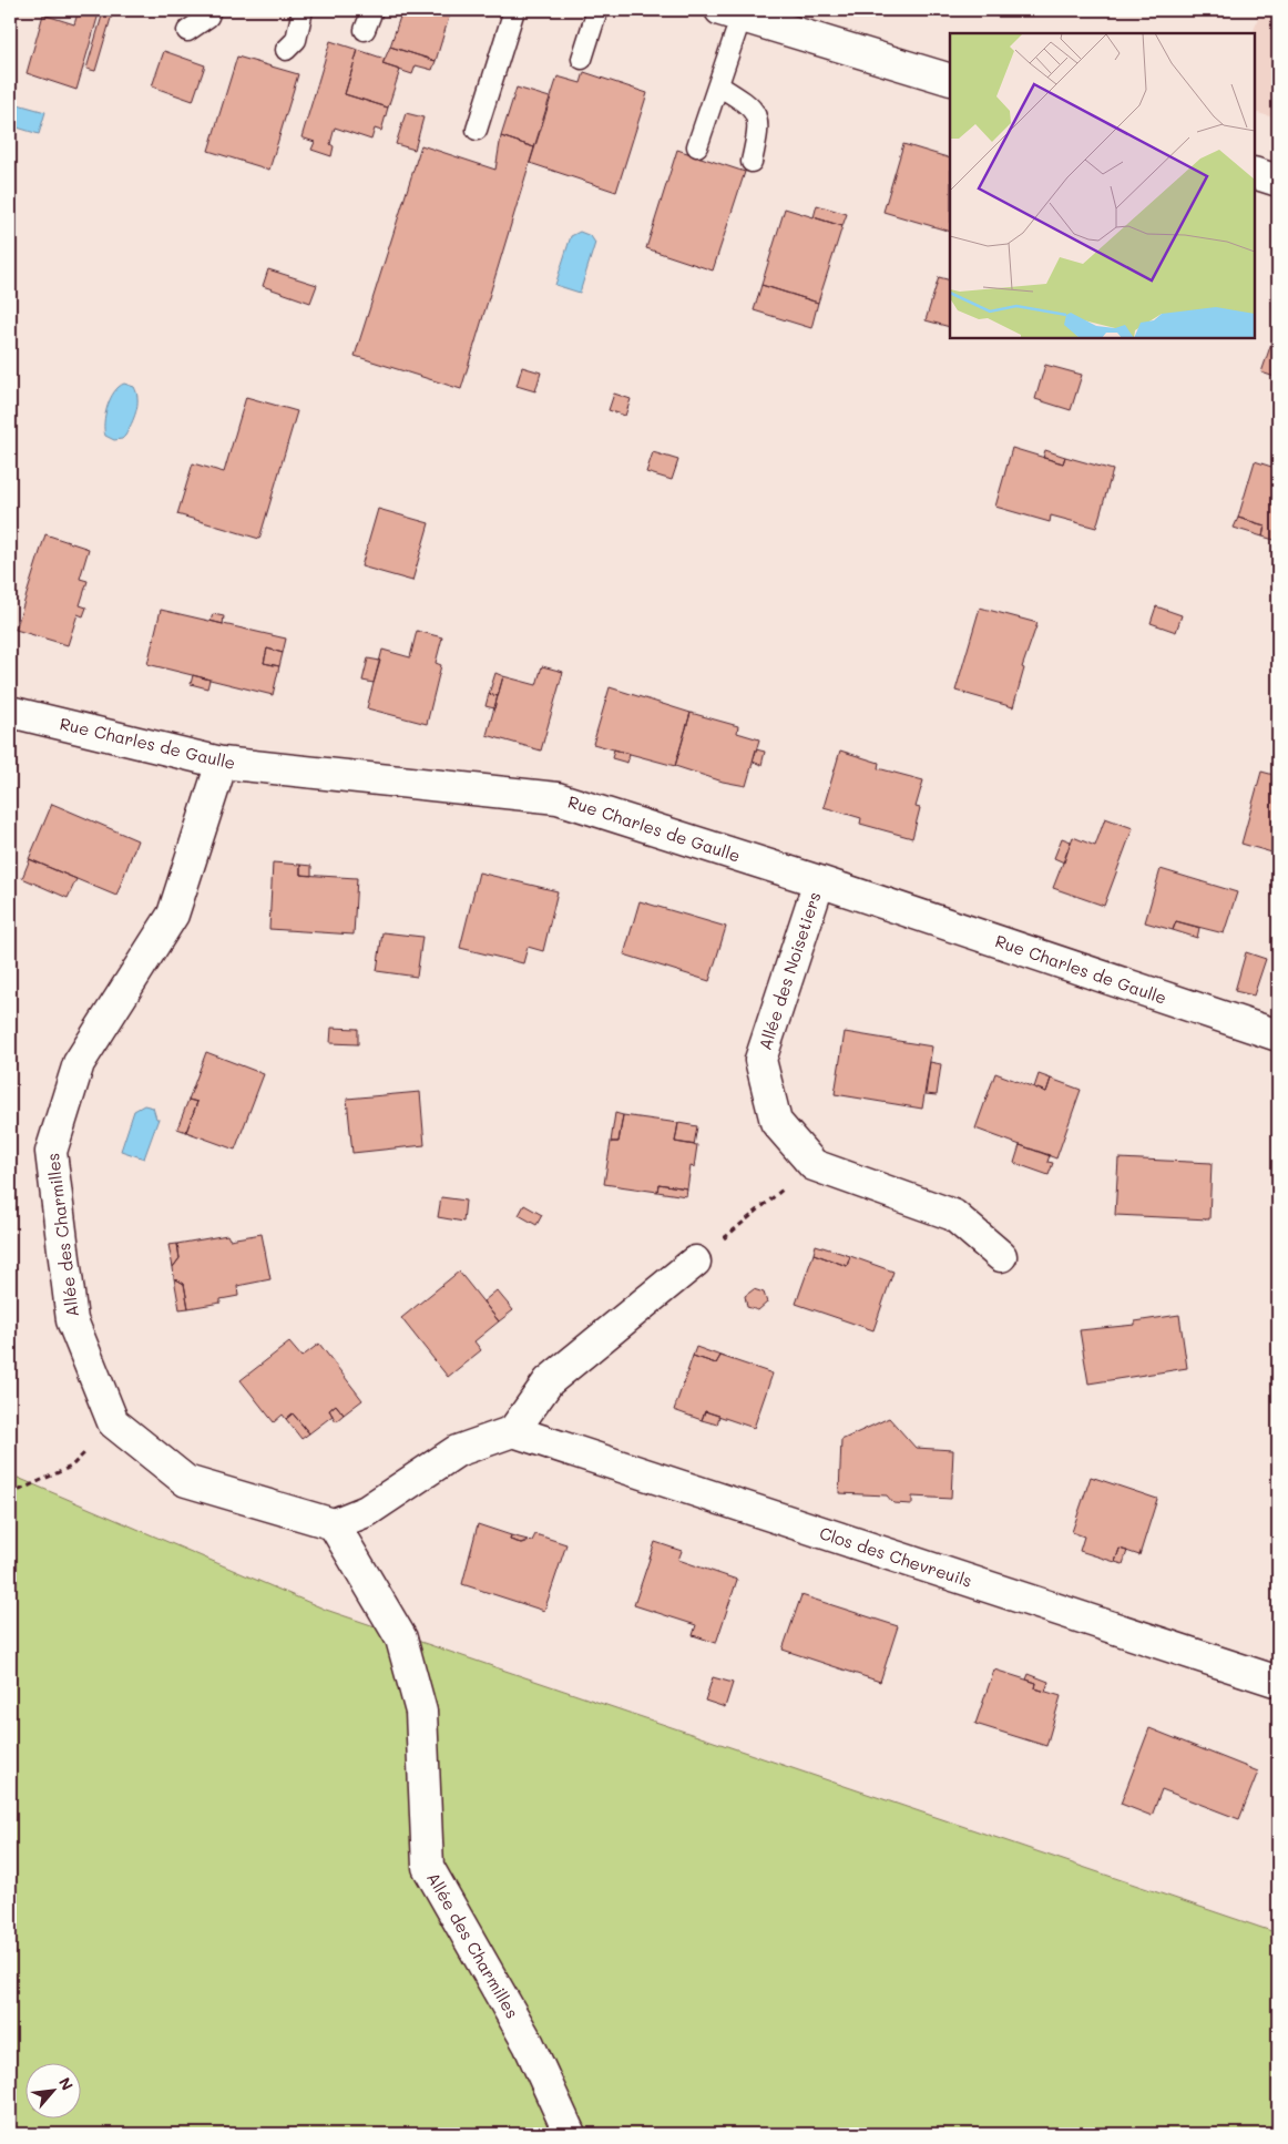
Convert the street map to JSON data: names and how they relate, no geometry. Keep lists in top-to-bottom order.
{
  "streets": {
    "street": [
      "Rue Charles de Gaulle",
      "Allée des Noisetiers",
      "Allée des Charmilles",
      "Clos des Chevreuils"
    ]
  },
  "crossings": [
    ["Rue Charles de Gaulle", "Allée des Noisetiers"],
    ["Rue Charles de Gaulle", "Allée des Charmilles"]
  ],
  "north": "top right"
}
